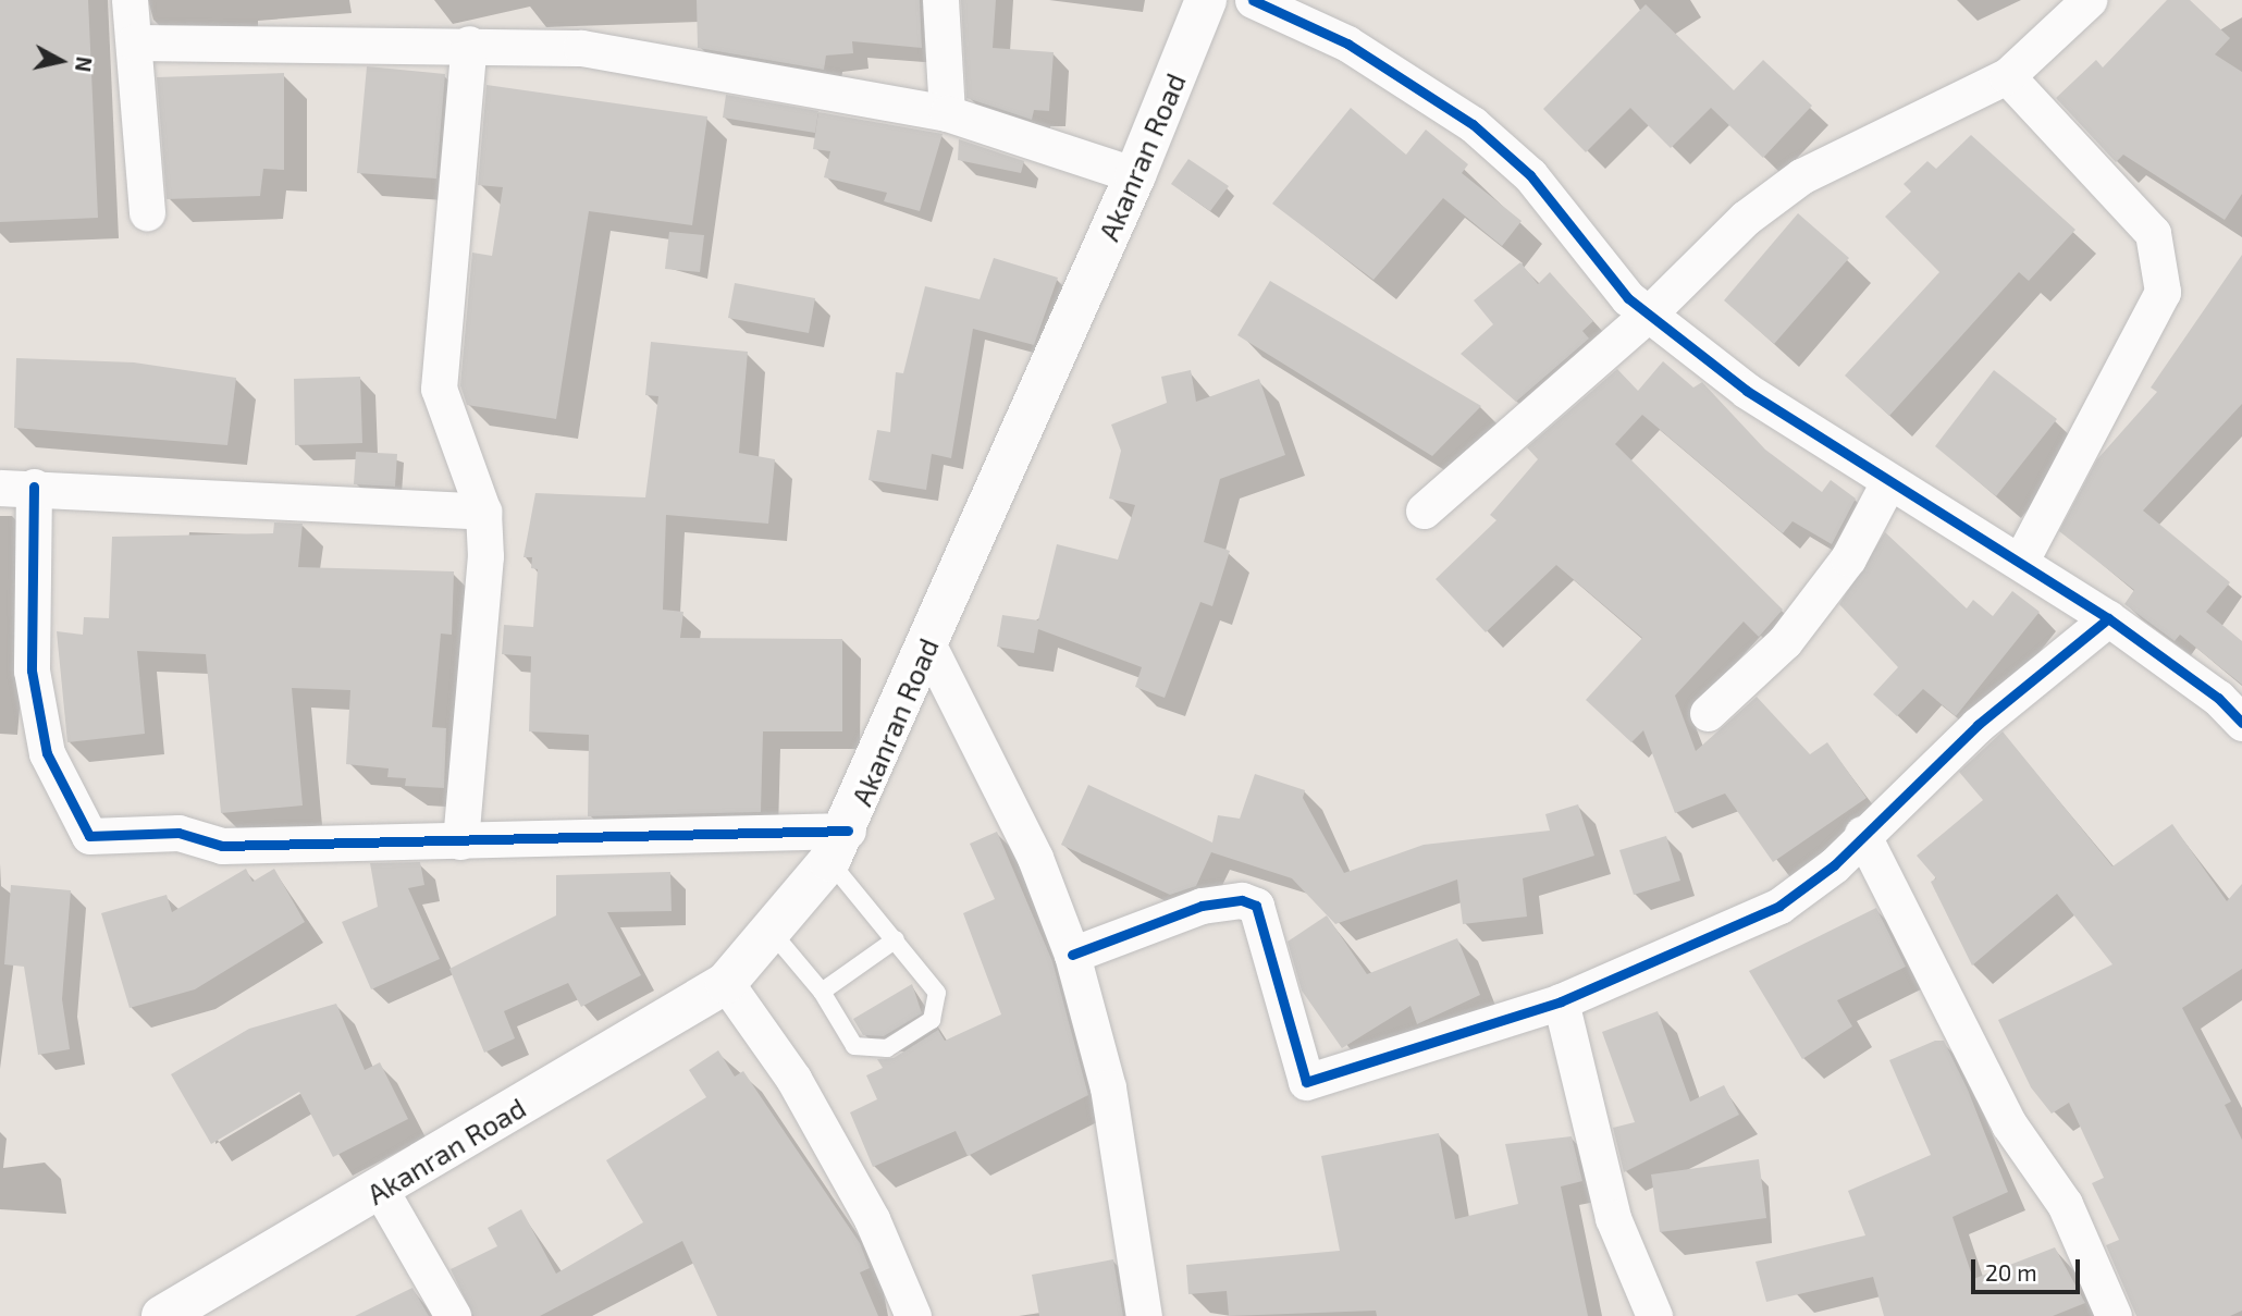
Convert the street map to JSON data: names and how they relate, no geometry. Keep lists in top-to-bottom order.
{
  "streets": {
    "main road": ["Akanran Road"]
  },
  "scale_bar": "20 m",
  "north": "right"
}
